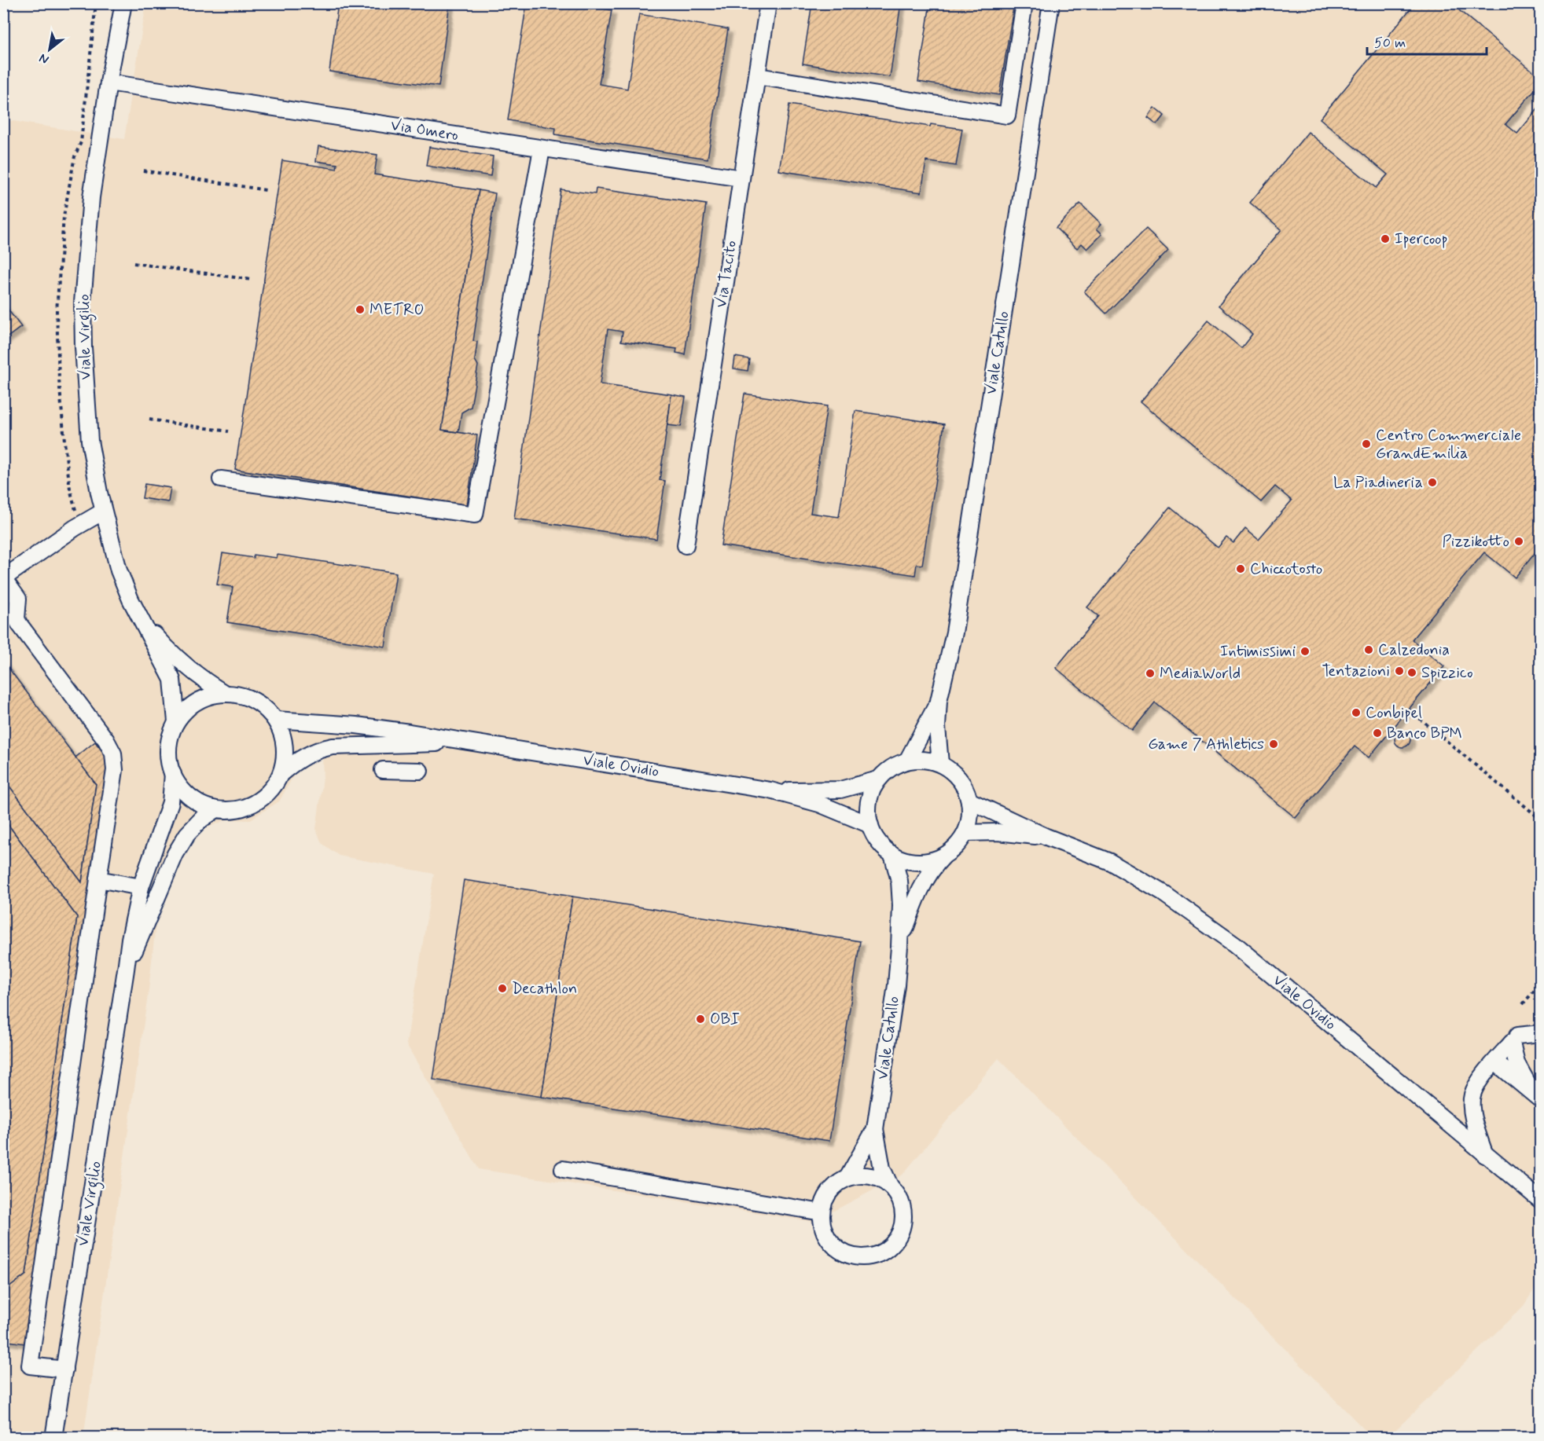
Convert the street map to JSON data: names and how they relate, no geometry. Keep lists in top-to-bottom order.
{
  "streets": {
    "street": [
      "Via Omero",
      "Via Tacito",
      "Viale Virgilio",
      "Viale Catullo",
      "Viale Ovidio"
    ]
  },
  "crossings": [
    ["Via Omero", "Via Tacito"],
    ["Via Omero", "Viale Virgilio"],
    ["Viale Virgilio", "Viale Ovidio"],
    ["Viale Catullo", "Viale Ovidio"]
  ],
  "places": [
    "Ipercoop",
    "METRO",
    "Centro Commerciale GrandEmilia",
    "La Piadineria",
    "Pizzikotto",
    "Chiccotosto",
    "Calzedonia",
    "Intimissimi",
    "Tentazioni",
    "Spizzico",
    "MediaWorld",
    "Conbipel",
    "Banco BPM",
    "Game 7 Athletics",
    "Decathlon",
    "OBI"
  ],
  "scale_bar": "50 m",
  "north": "bottom left"
}
